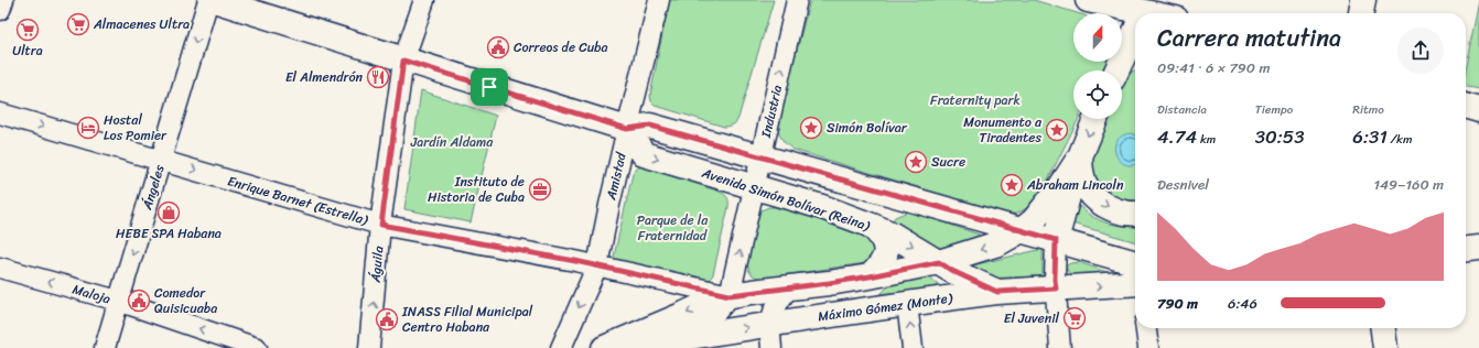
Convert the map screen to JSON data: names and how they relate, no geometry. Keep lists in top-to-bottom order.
{
  "streets": {
    "main road": ["Avenida Simón Bolívar (Reina)", "Máximo Gómez (Monte)"],
    "street": [
      "Industria",
      "Amistad",
      "Ángeles",
      "Enrique Barnet (Estrella)",
      "Águila",
      "Maloja"
    ]
  },
  "crossings": [
    ["Industria", "Avenida Simón Bolívar (Reina)"],
    ["Industria", "Enrique Barnet (Estrella)"],
    ["Industria", "Máximo Gómez (Monte)"],
    ["Amistad", "Avenida Simón Bolívar (Reina)"],
    ["Amistad", "Enrique Barnet (Estrella)"],
    ["Ángeles", "Enrique Barnet (Estrella)"],
    ["Ángeles", "Maloja"],
    ["Avenida Simón Bolívar (Reina)", "Máximo Gómez (Monte)"],
    ["Enrique Barnet (Estrella)", "Águila"]
  ],
  "one_way": [
    "Industria",
    "Ángeles",
    "Enrique Barnet (Estrella)",
    "Águila",
    "Maloja"
  ],
  "parks": ["Fraternity park", "Jardín Aldama", "Parque de la Fraternidad"],
  "places": {
    "supermarket": ["Almacenes Ultra", "Ultra", "El Juvenil"],
    "public building": ["Correos de Cuba", "Comedor Quisicuaba", "INASS Filial Municipal Centro Habana"],
    "restaurant": ["El Almendrón"],
    "hotel": ["Hostal Los Pomier"],
    "place": [
      "Simón Bolívar",
      "Monumento a Tiradentes",
      "Sucre",
      "Abraham Lincoln"
    ],
    "office": ["Instituto de Historia de Cuba"],
    "shop": ["HEBE SPA Habana"]
  },
  "north": "top",
  "page": {
    "heading": ["Carrera matutina", "09:41 · 6 × 790 m"],
    "stats": [
      ["Distancia", "4.74 km"],
      ["Tiempo", "30:53"],
      ["Ritmo", "6:31 /km"]
    ],
    "chart": ["Desnivel", "149–160 m"],
    "list": [
      {
        "name": "790 m",
        "note": "6:46"
      }
    ]
  }
}
